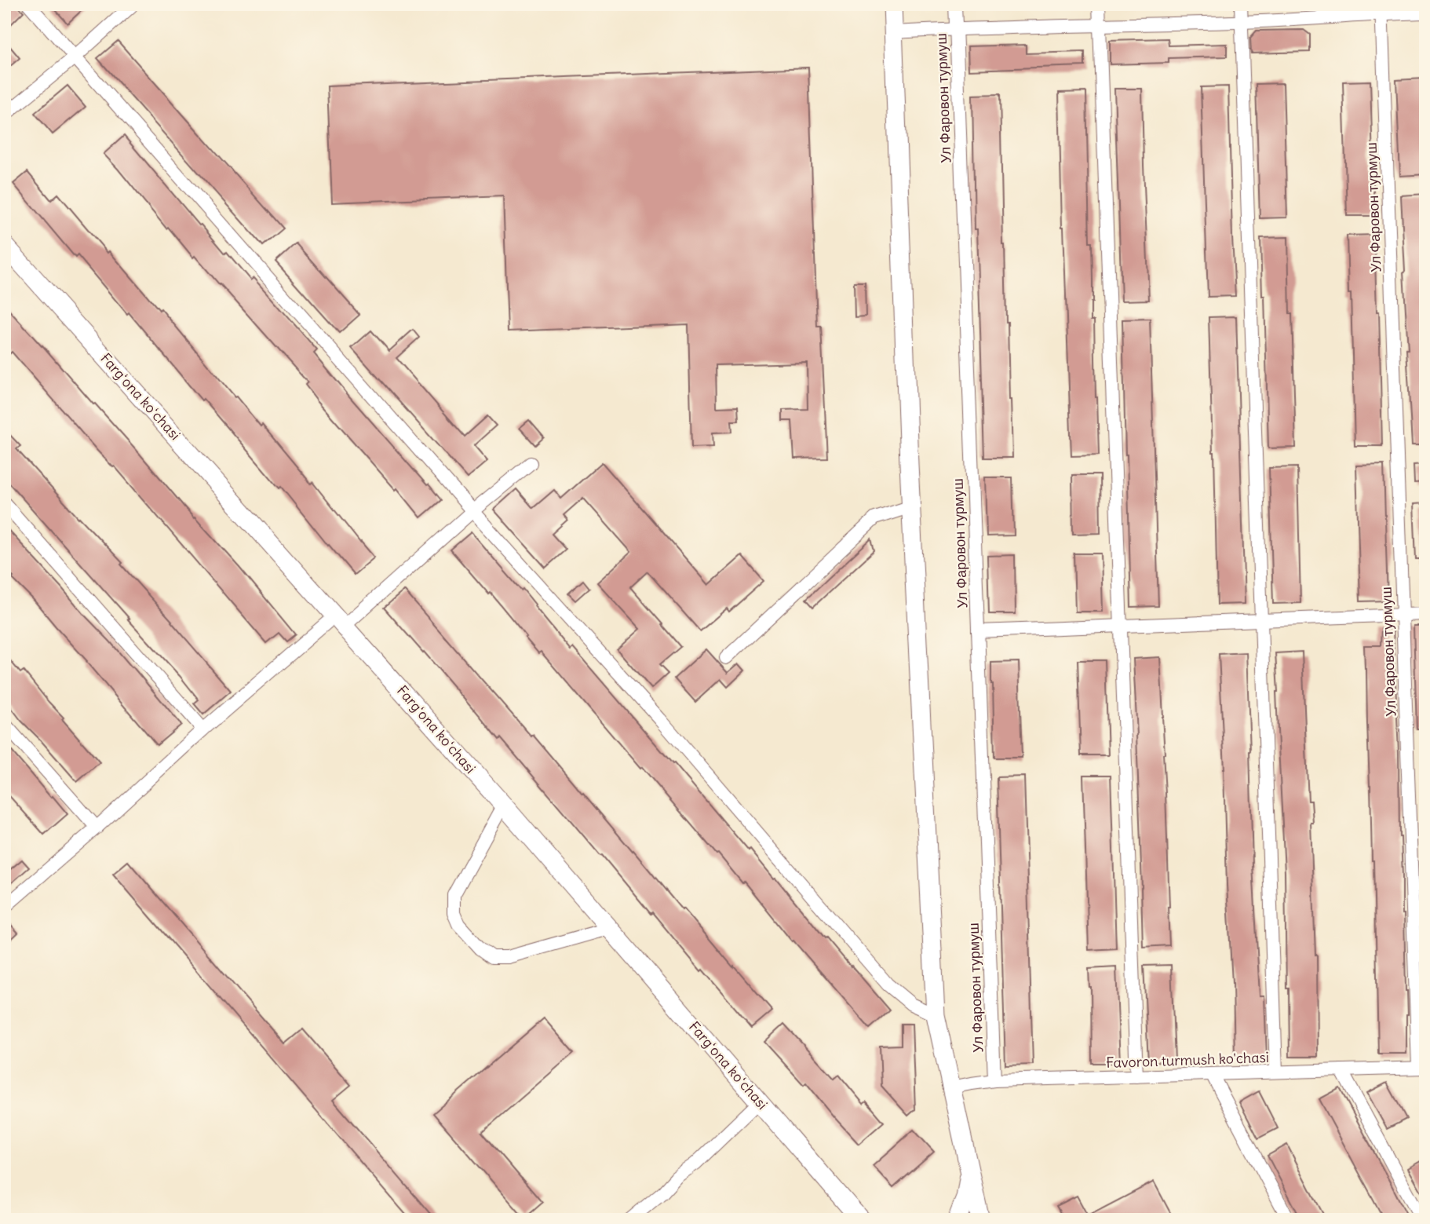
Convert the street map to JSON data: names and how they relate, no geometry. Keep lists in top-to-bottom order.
{
  "streets": {
    "street": ["Ул Фаровон турмуш", "Fargʻona koʻchasi", "Favoron turmush ko'chasi"]
  },
  "crossings": [
    ["Ул Фаровон турмуш", "Favoron turmush ko'chasi"]
  ]
}
